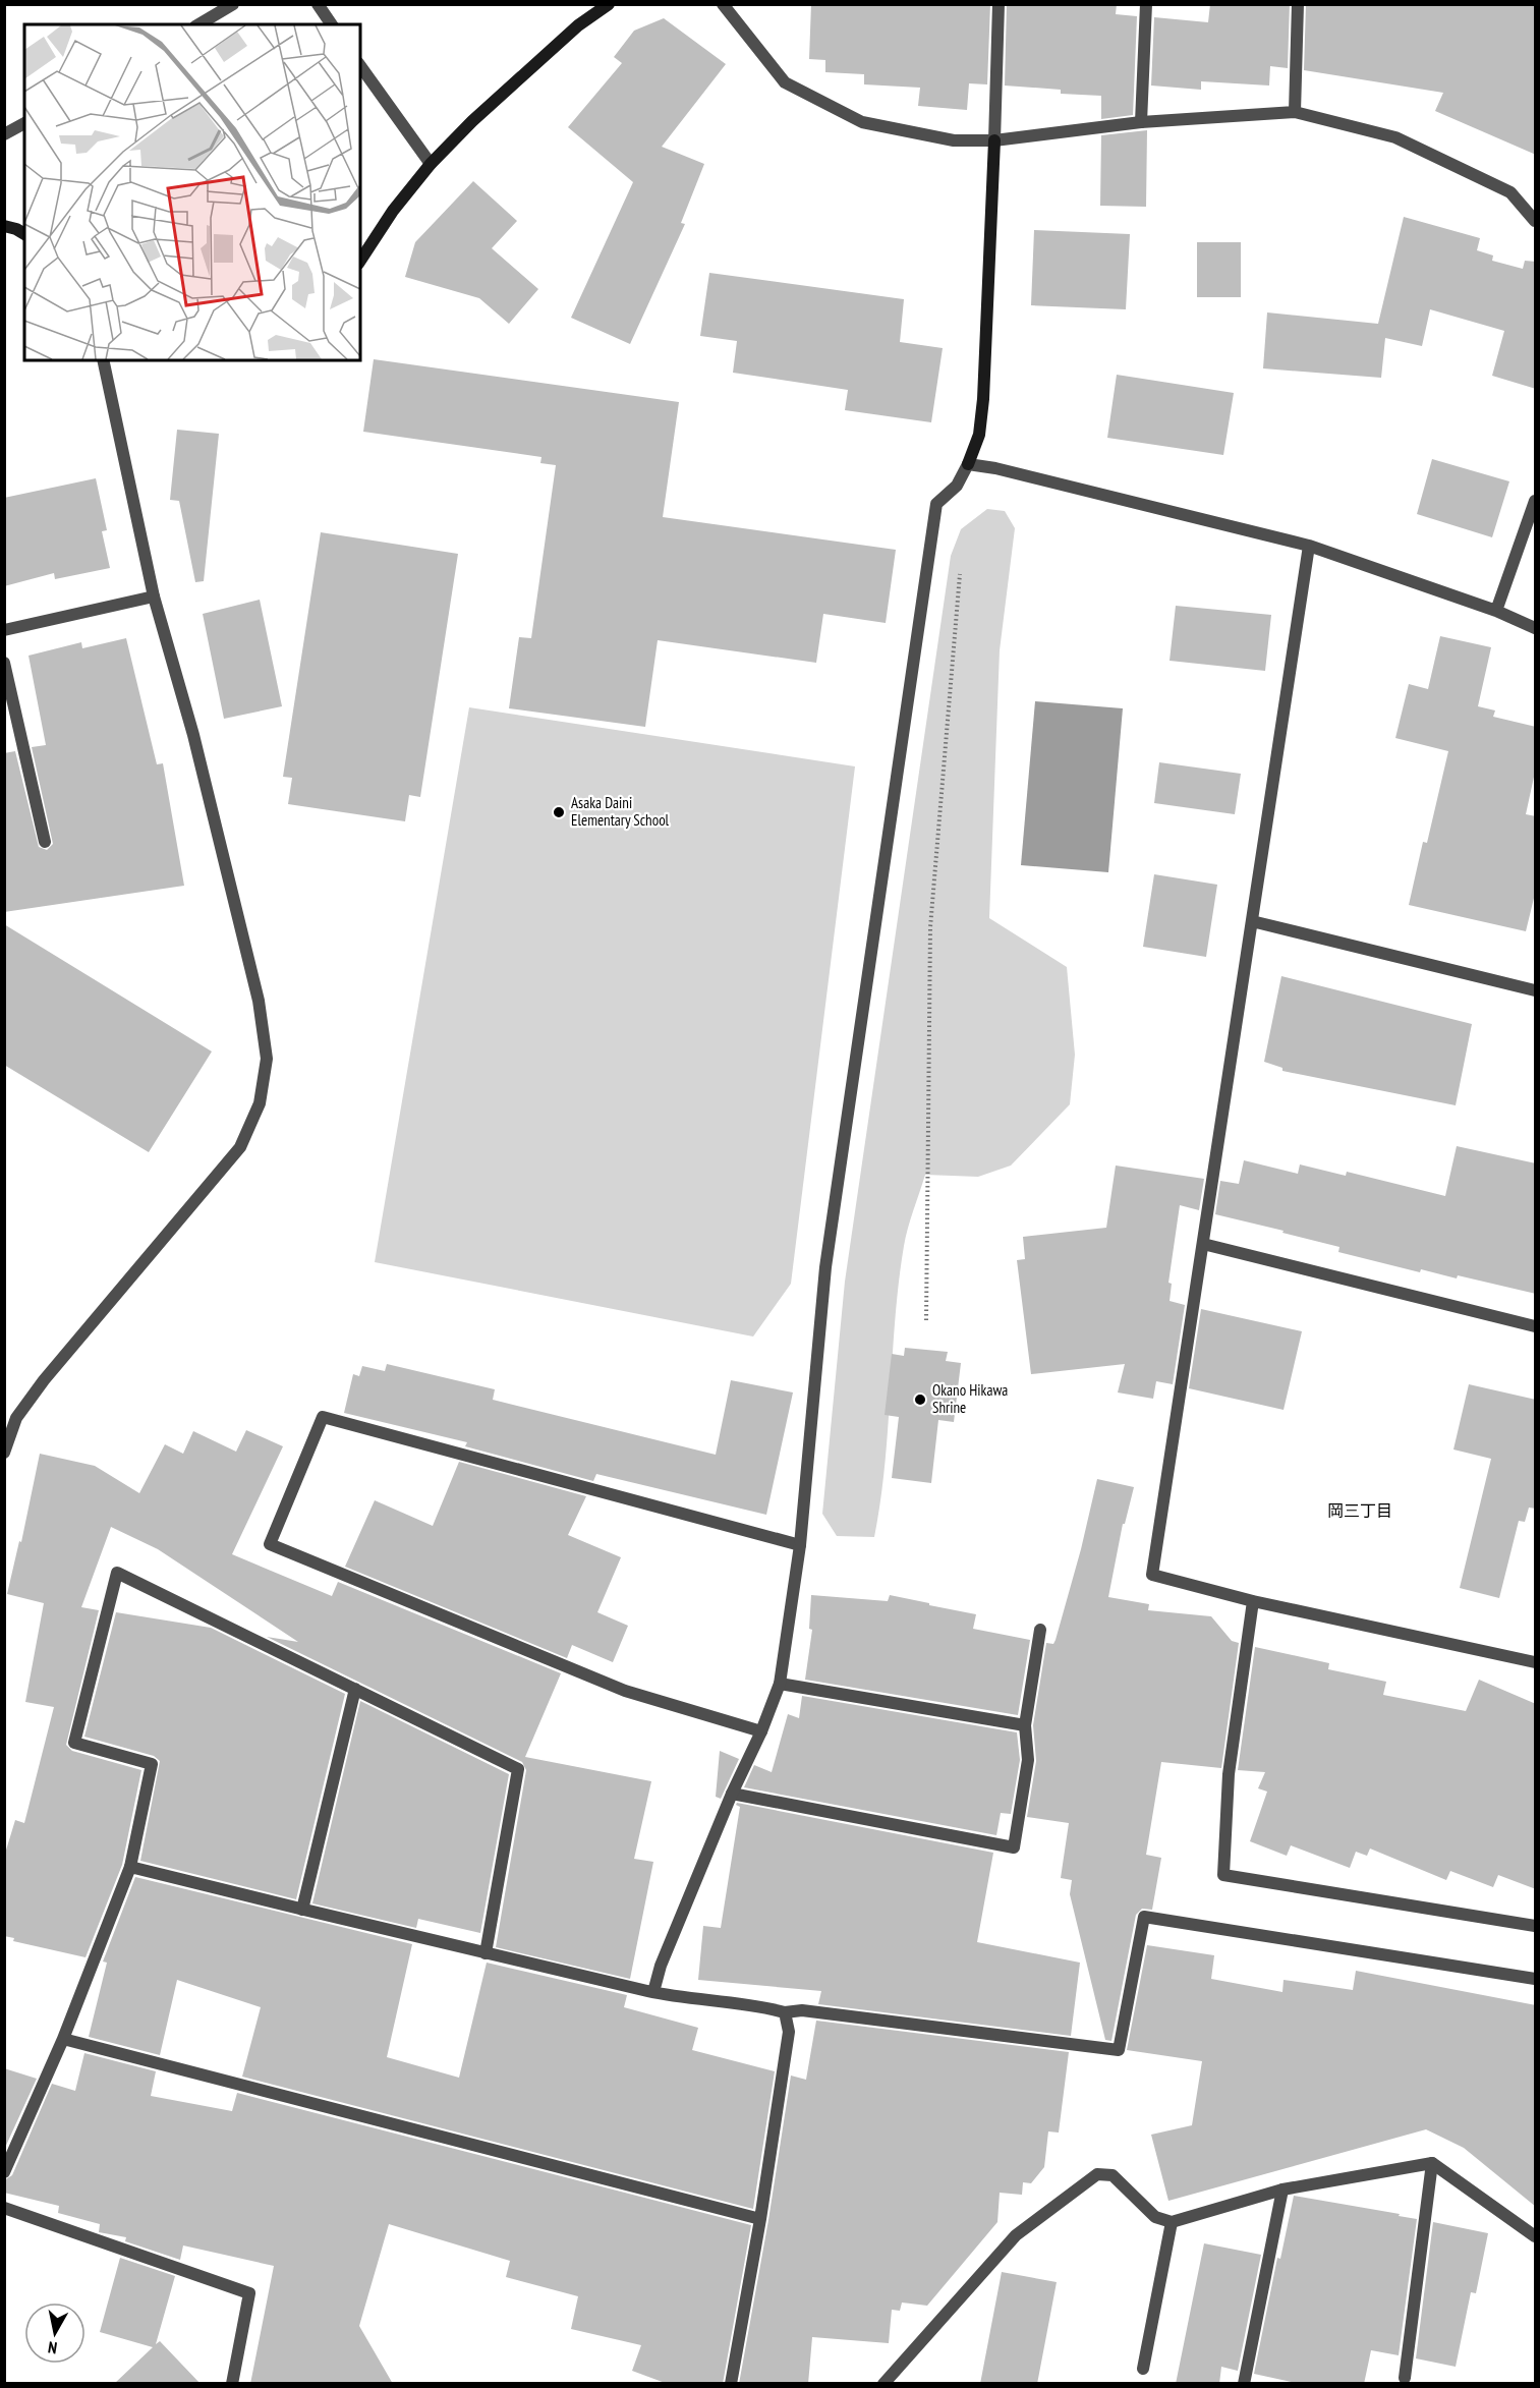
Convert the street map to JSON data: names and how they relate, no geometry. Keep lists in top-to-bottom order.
{
  "districts": ["岡三丁目"],
  "places": ["Asaka Daini Elementary School", "Okano Hikawa Shrine"],
  "north": "bottom"
}
